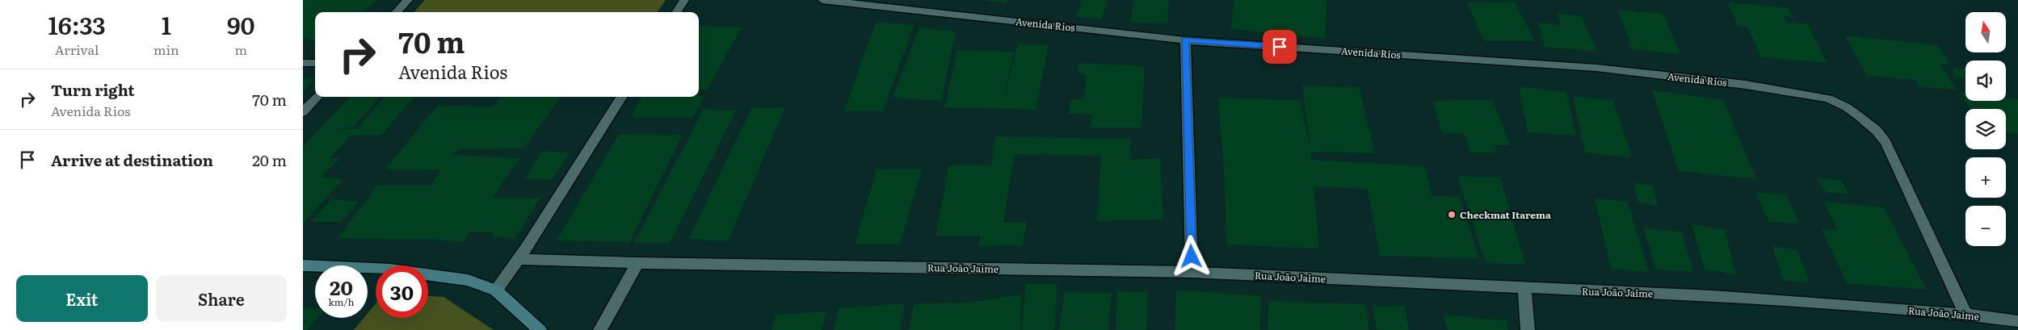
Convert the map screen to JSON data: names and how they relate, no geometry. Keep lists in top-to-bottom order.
{
  "streets": {
    "street": ["Avenida Rios", "Rua João Jaime"]
  },
  "crossings": [
    ["Avenida Rios", "Rua João Jaime"]
  ],
  "places": ["Checkmat Itarema"],
  "north": "top",
  "page": {
    "eta": [
      "16:33",
      "Arrival",
      "1",
      "min",
      "90",
      "m"
    ],
    "map_buttons": ["+", "−"],
    "turn": ["70 m", "Avenida Rios"],
    "list": [
      {
        "name": "Turn right",
        "note": "Avenida Rios",
        "value": "70 m"
      },
      {
        "name": "Arrive at destination",
        "value": "20 m"
      }
    ],
    "speed": "20 km/h",
    "limit": "30",
    "buttons": ["Exit", "Share"]
  }
}
